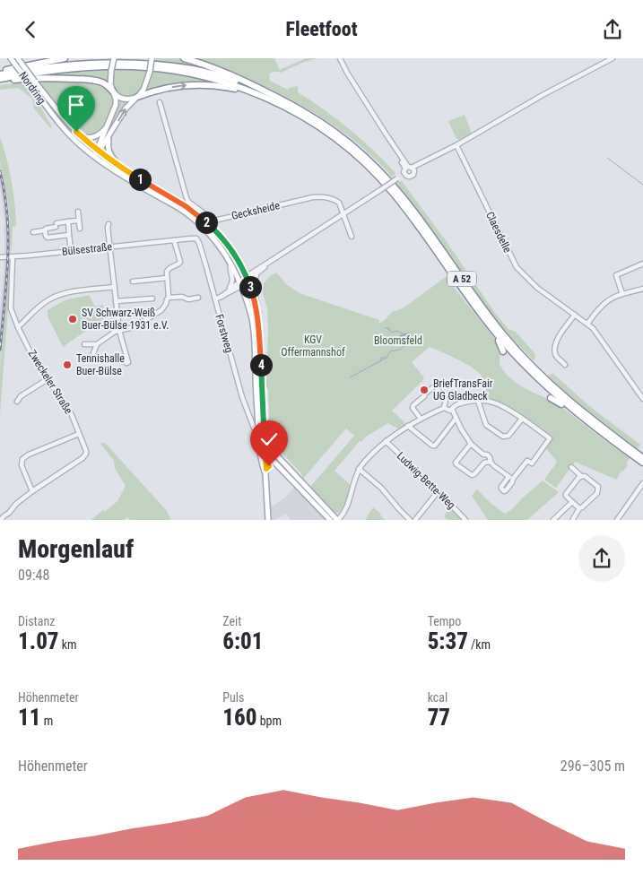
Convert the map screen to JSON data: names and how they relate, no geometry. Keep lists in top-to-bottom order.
{
  "streets": {
    "highway": ["A 52"],
    "main road": ["Nordring"],
    "street": [
      "Gecksheide",
      "Claesdelle",
      "Bülsestraße",
      "Forstweg",
      "Zweckeler Straße",
      "Ludwig-Bette-Weg"
    ]
  },
  "crossings": [
    ["Nordring", "Forstweg"],
    ["Bülsestraße", "Forstweg"],
    ["Bülsestraße", "Zweckeler Straße"]
  ],
  "parks": ["KGV Offermannshof", "Bloomsfeld"],
  "places": ["SV Schwarz-Weiß Buer-Bülse 1931 e.V.", "Tennishalle Buer-Bülse", "BriefTransFair UG Gladbeck"],
  "page": {
    "header": "Fleetfoot",
    "pins": [
      "1",
      "2",
      "3",
      "4"
    ],
    "heading": ["Morgenlauf", "09:48"],
    "stats": [
      ["Distanz", "1.07 km"],
      ["Zeit", "6:01"],
      ["Tempo", "5:37 /km"],
      ["Höhenmeter", "11 m"],
      ["Puls", "160 bpm"],
      ["kcal", "77"]
    ],
    "chart": ["Höhenmeter", "296–305 m"]
  }
}
